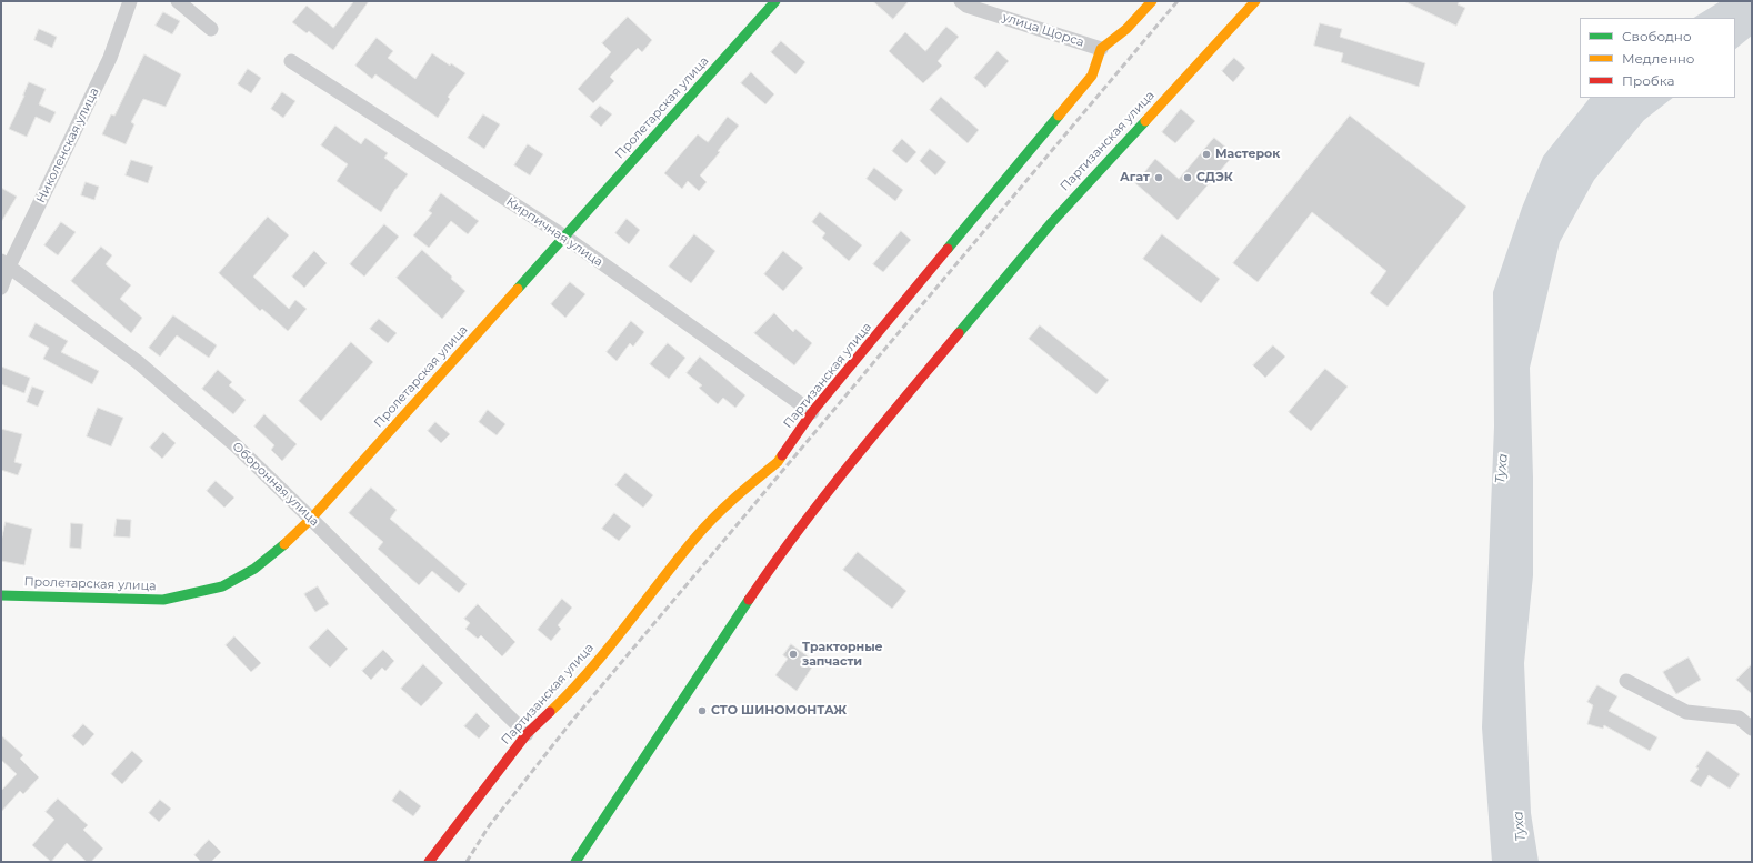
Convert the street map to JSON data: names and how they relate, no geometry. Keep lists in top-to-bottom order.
{
  "streets": {
    "street": [
      "улица Щорса",
      "Пролетарская улица",
      "Партизанская улица",
      "Николенская улица",
      "Кирпичная улица",
      "Оборонная улица"
    ]
  },
  "crossings": [
    ["улица Щорса", "Партизанская улица"],
    ["Пролетарская улица", "Кирпичная улица"],
    ["Пролетарская улица", "Оборонная улица"],
    ["Партизанская улица", "Кирпичная улица"],
    ["Партизанская улица", "Оборонная улица"],
    ["Николенская улица", "Оборонная улица"]
  ],
  "water": ["Туха"],
  "places": [
    "Мастерок",
    "Агат",
    "СДЭК",
    "Тракторные запчасти",
    "СТО ШИНОМОНТАЖ"
  ],
  "legend": ["Свободно", "Медленно", "Пробка"]
}
